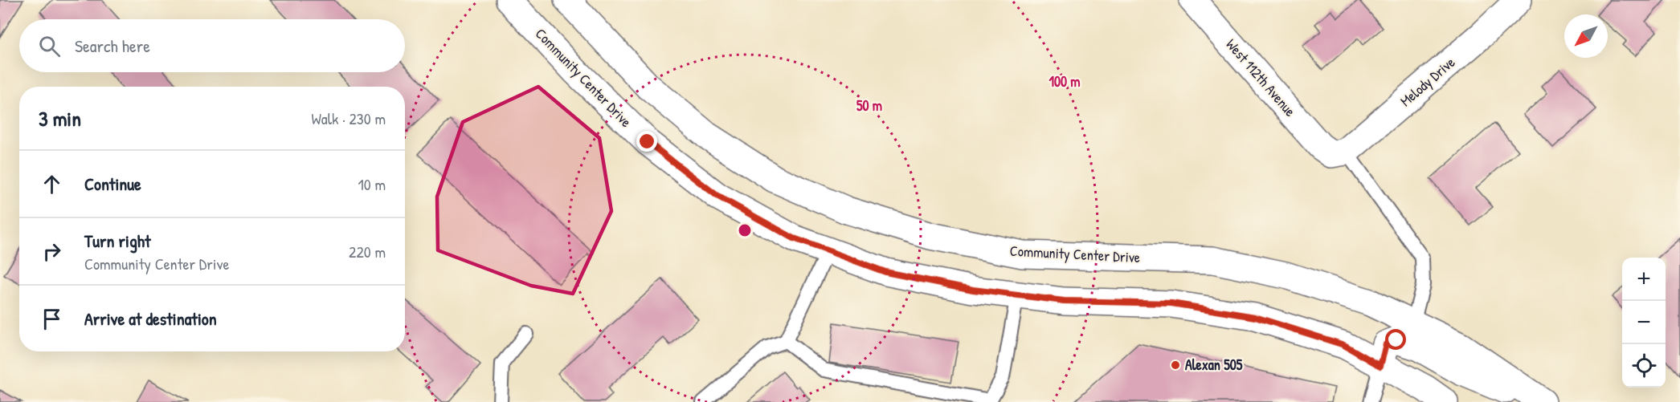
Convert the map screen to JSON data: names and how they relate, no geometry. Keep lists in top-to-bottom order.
{
  "streets": {
    "main road": ["Community Center Drive", "West 112th Avenue", "Melody Drive"]
  },
  "crossings": [
    ["West 112th Avenue", "Melody Drive"]
  ],
  "places": ["Alexan 505"],
  "north": "bottom left",
  "page": {
    "search": "Search here",
    "heading": ["3 min", "Walk · 230 m"],
    "list": [
      ["Continue", "10 m"],
      ["Turn right", "Community Center Drive", "220 m"],
      "Arrive at destination"
    ],
    "map_buttons": ["+", "−"]
  },
  "rings": ["100 m", "50 m"]
}
